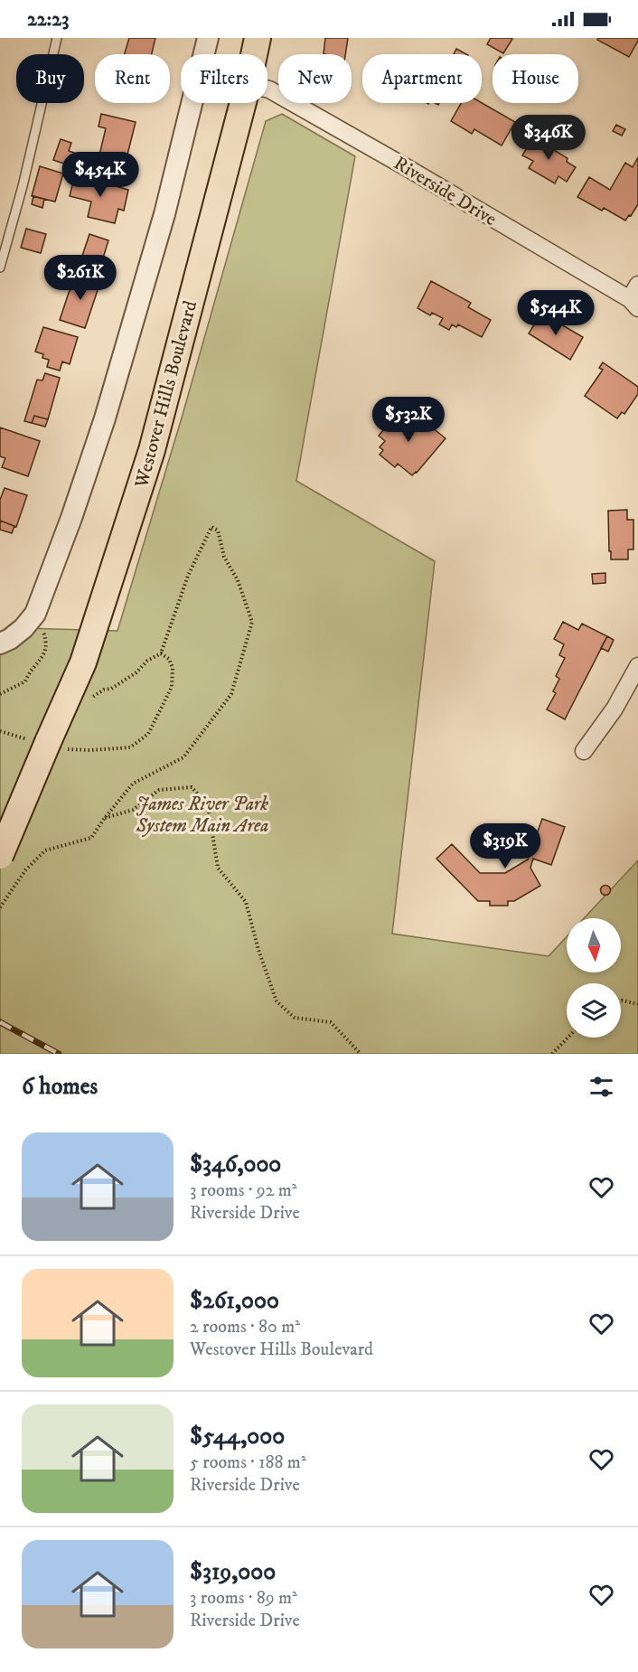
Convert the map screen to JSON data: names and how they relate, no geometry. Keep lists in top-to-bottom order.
{
  "streets": {
    "main road": ["Westover Hills Boulevard"],
    "street": ["Riverside Drive"]
  },
  "parks": ["James River Park System Main Area"],
  "north": "bottom",
  "page": {
    "status": "22:23",
    "chip": [
      "Buy",
      "Rent",
      "Filters",
      "New",
      "Apartment",
      "House"
    ],
    "price": [
      "$346K",
      "$454K",
      "$261K",
      "$544K",
      "$532K",
      "$319K"
    ],
    "heading": "6 homes",
    "list": [
      {
        "name": "$346,000",
        "note": "3 rooms · 92 m² · Riverside Drive"
      },
      {
        "name": "$261,000",
        "note": "2 rooms · 80 m² · Westover Hills Boulevard"
      },
      {
        "name": "$544,000",
        "note": "5 rooms · 188 m² · Riverside Drive"
      },
      {
        "name": "$319,000",
        "note": "3 rooms · 89 m² · Riverside Drive"
      }
    ]
  }
}
